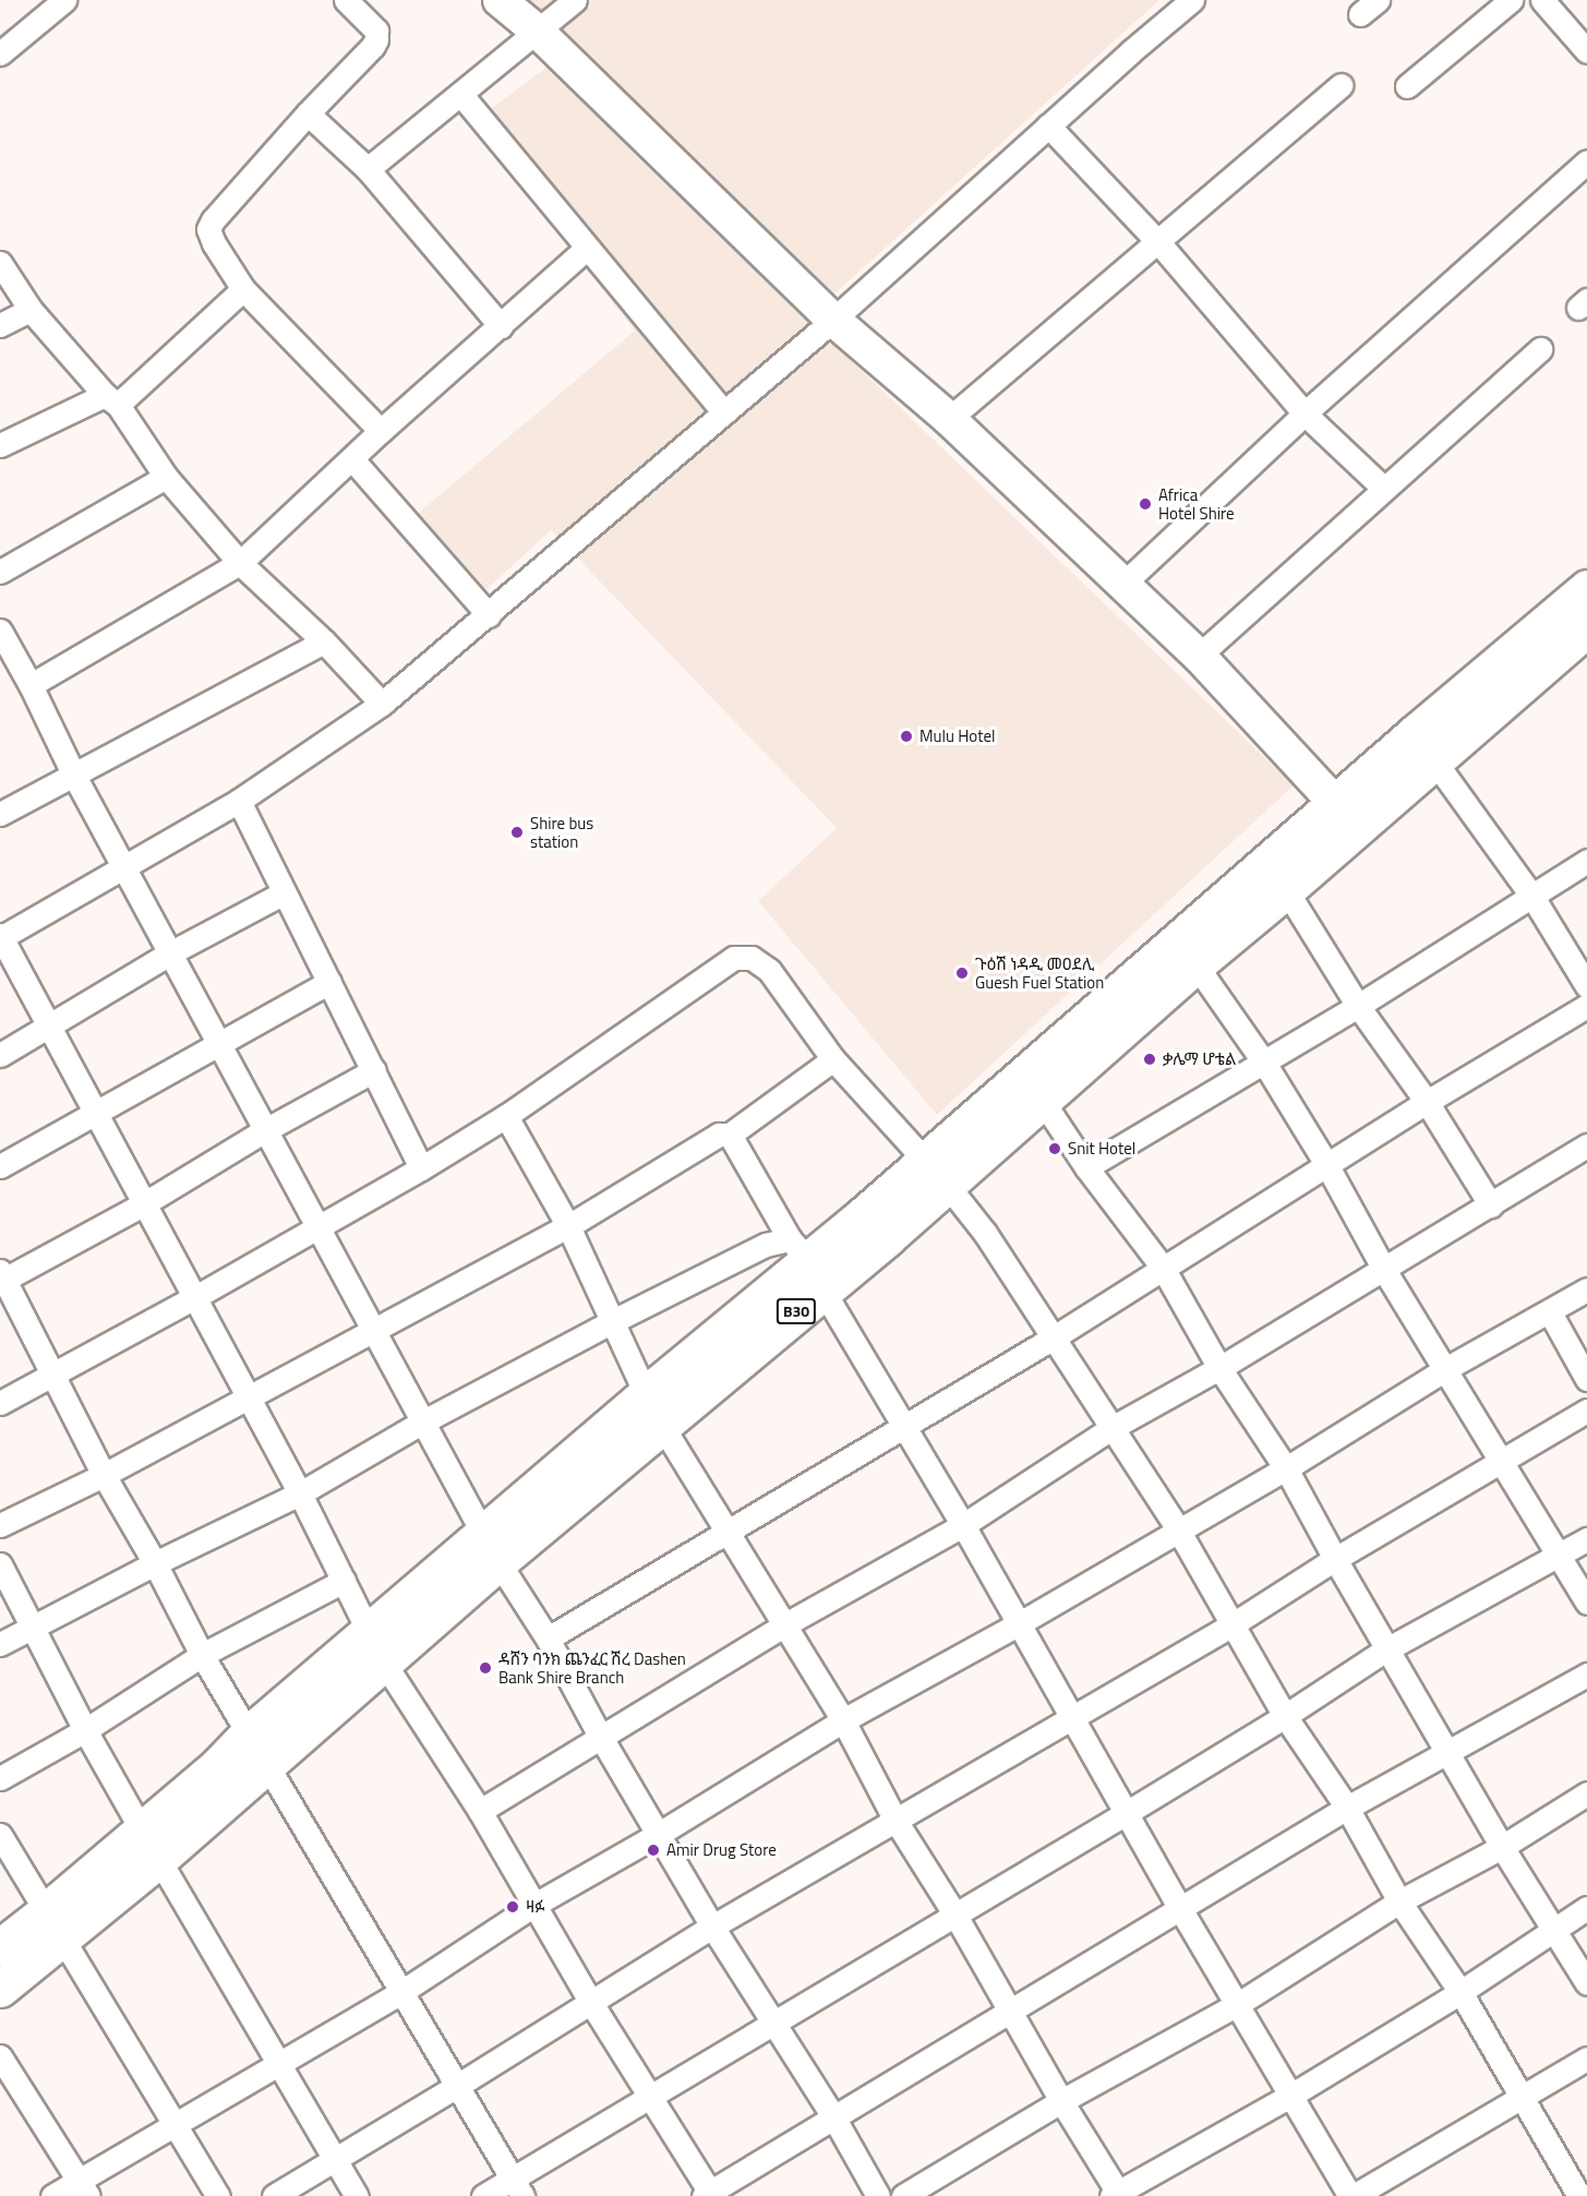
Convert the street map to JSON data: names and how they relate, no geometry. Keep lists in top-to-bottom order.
{
  "streets": {
    "highway": ["B30"]
  },
  "places": [
    "Africa Hotel Shire",
    "Mulu Hotel",
    "Shire bus station",
    "ጉዕሽ ነዳዲ መዐደሊ Guesh Fuel Station",
    "ቃሌማ ሆቴል",
    "Snit Hotel",
    "ዳሸን ባንክ ጨንፈር ሽረ Dashen Bank Shire Branch",
    "Amir Drug Store",
    "ዛፉ"
  ]
}
